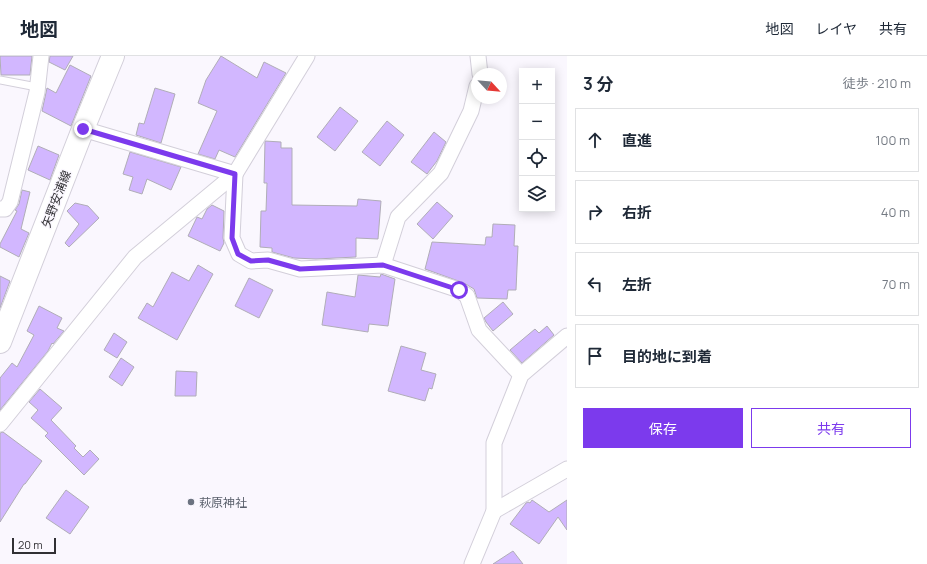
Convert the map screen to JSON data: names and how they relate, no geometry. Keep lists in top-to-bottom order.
{
  "streets": {
    "main road": ["矢野安浦線"]
  },
  "places": ["萩原神社"],
  "scale_bar": "20 m",
  "north": "bottom right",
  "page": {
    "header": "地図",
    "nav": ["地図", "レイヤ", "共有"],
    "heading": ["3 分", "徒歩 · 210 m"],
    "map_buttons": ["+", "−"],
    "list": [
      ["直進", "100 m"],
      ["右折", "40 m"],
      ["左折", "70 m"],
      "目的地に到着"
    ],
    "buttons": ["保存", "共有"],
    "scale": "20 m"
  }
}
